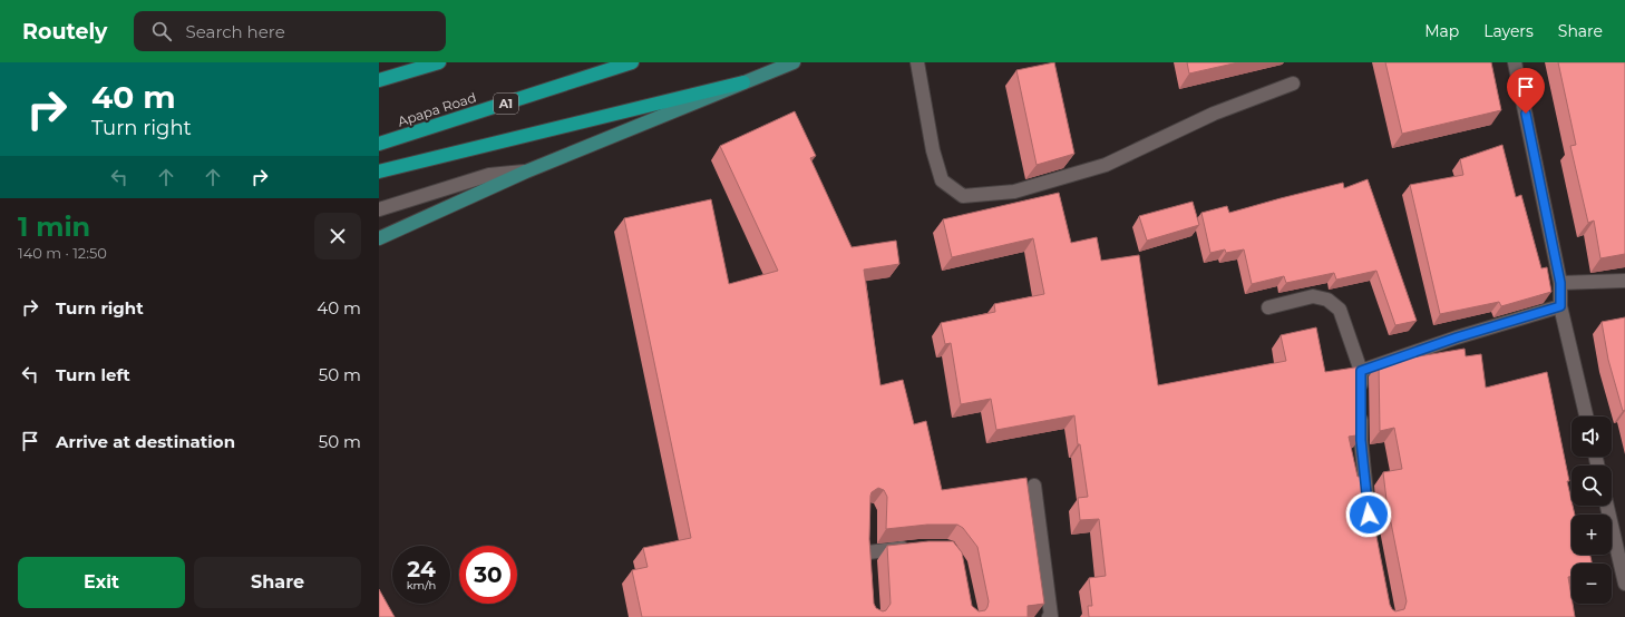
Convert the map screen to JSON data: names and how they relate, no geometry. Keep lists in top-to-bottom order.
{
  "streets": {
    "highway": ["A1", "Apapa Road"]
  },
  "page": {
    "header": "Routely",
    "search": "Search here",
    "nav": ["Map", "Layers", "Share"],
    "turn": ["40 m", "Turn right"],
    "heading": ["1 min", "140 m · 12:50"],
    "list": [
      {
        "name": "Turn right",
        "value": "40 m"
      },
      {
        "name": "Turn left",
        "value": "50 m"
      },
      {
        "name": "Arrive at destination",
        "value": "50 m"
      }
    ],
    "map_buttons": ["+", "−"],
    "speed": "24 km/h",
    "limit": "30",
    "buttons": ["Exit", "Share"]
  }
}
